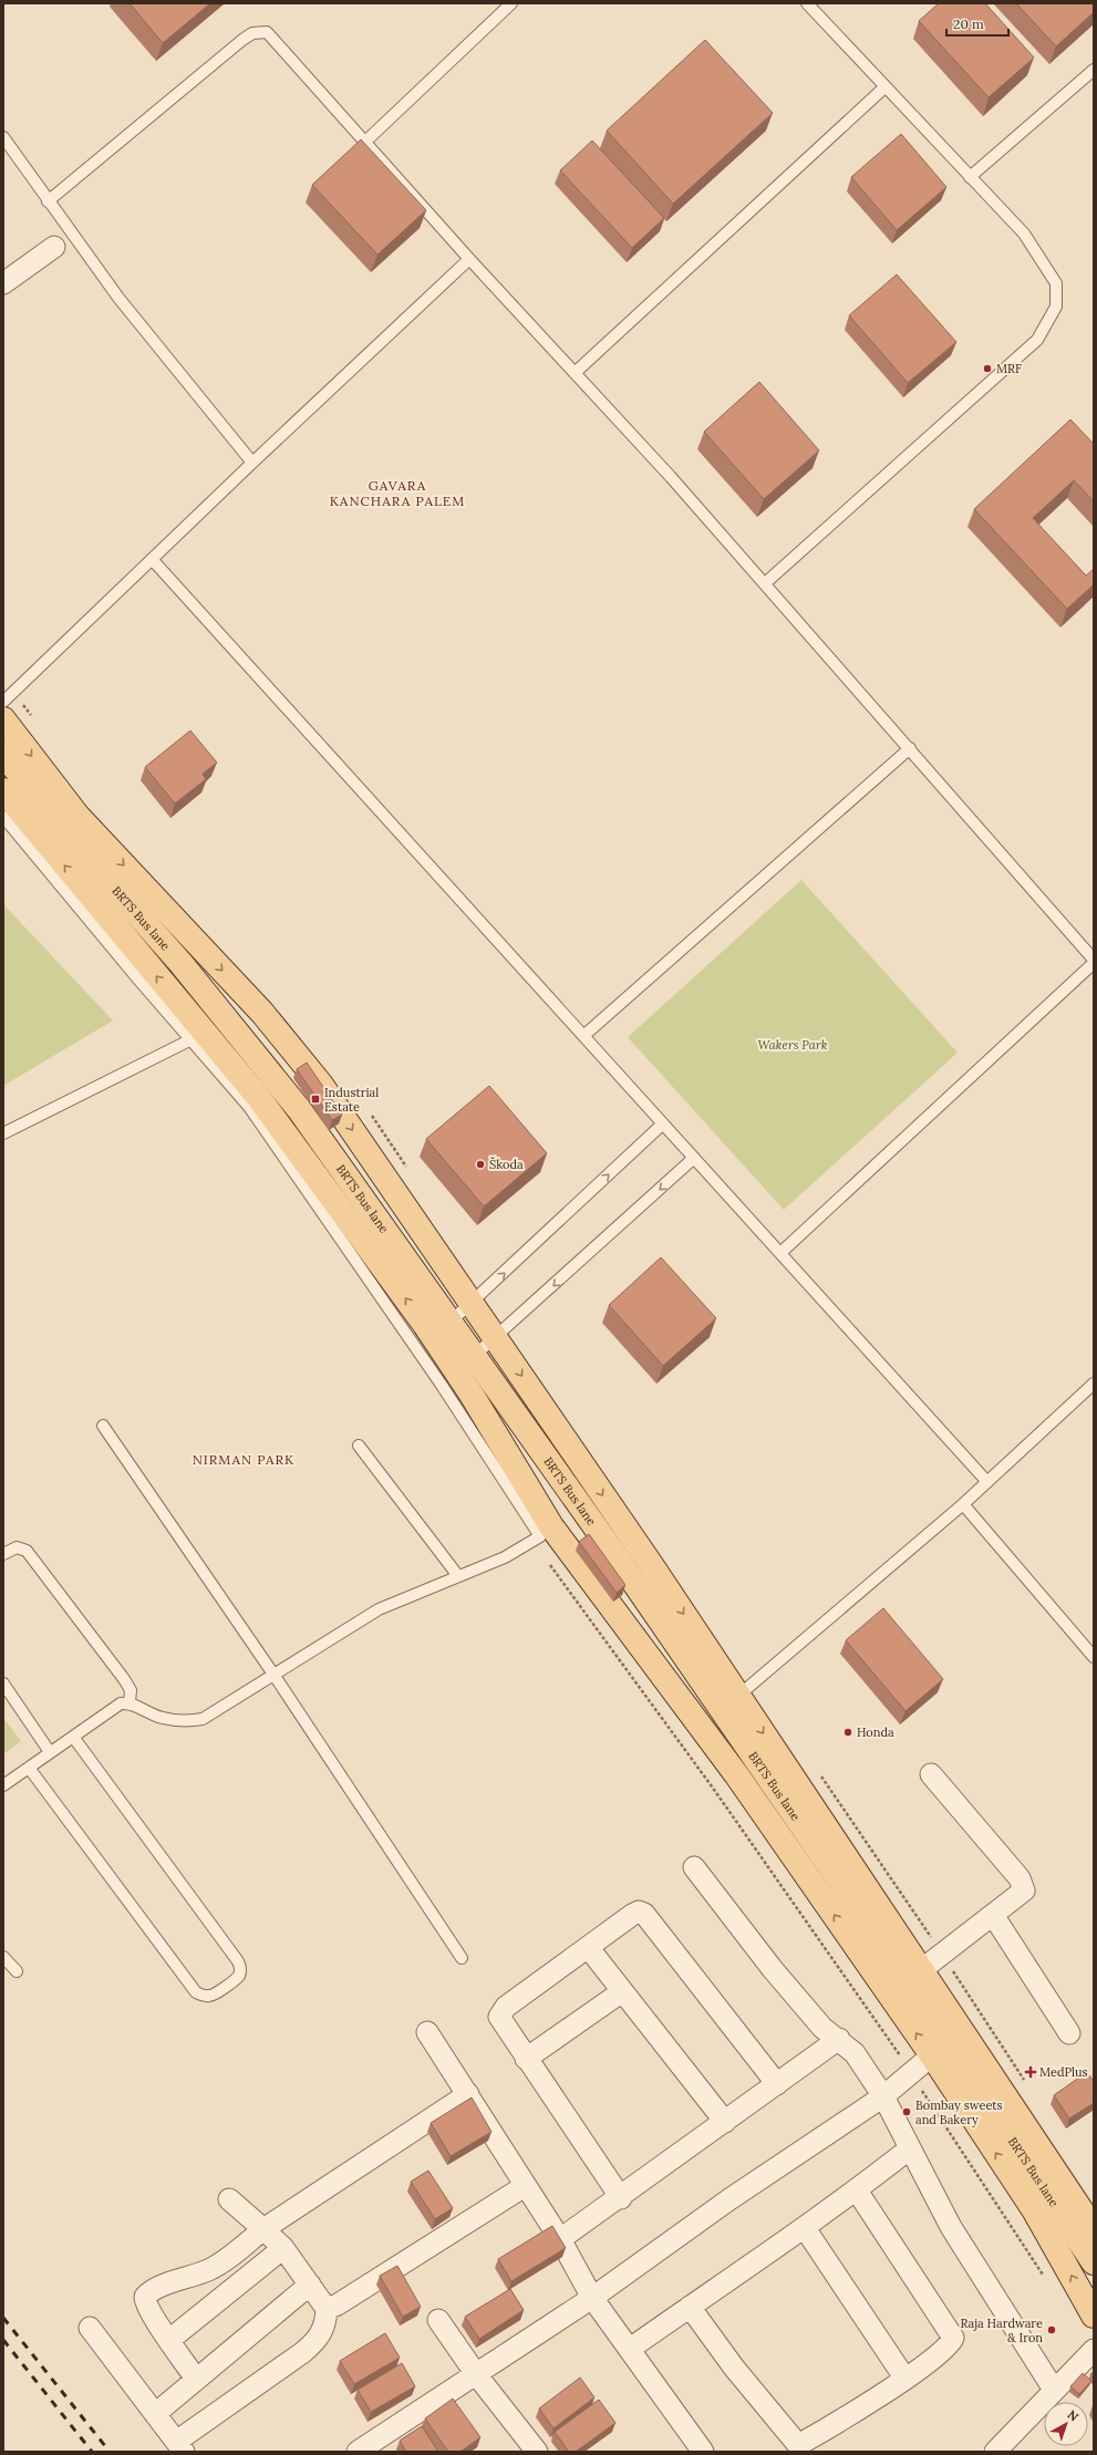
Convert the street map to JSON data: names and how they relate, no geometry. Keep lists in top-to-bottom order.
{
  "streets": {
    "main road": ["BRTS Bus lane"]
  },
  "districts": ["GAVARA KANCHARA PALEM", "NIRMAN PARK"],
  "parks": ["Wakers Park"],
  "places": {
    "other": [
      "MRF",
      "Škoda",
      "Honda",
      "Bombay sweets and Bakery",
      "Raja Hardware & Iron"
    ],
    "transit": ["Industrial Estate"],
    "health": ["MedPlus"]
  },
  "scale_bar": "20 m",
  "north": "top right"
}
